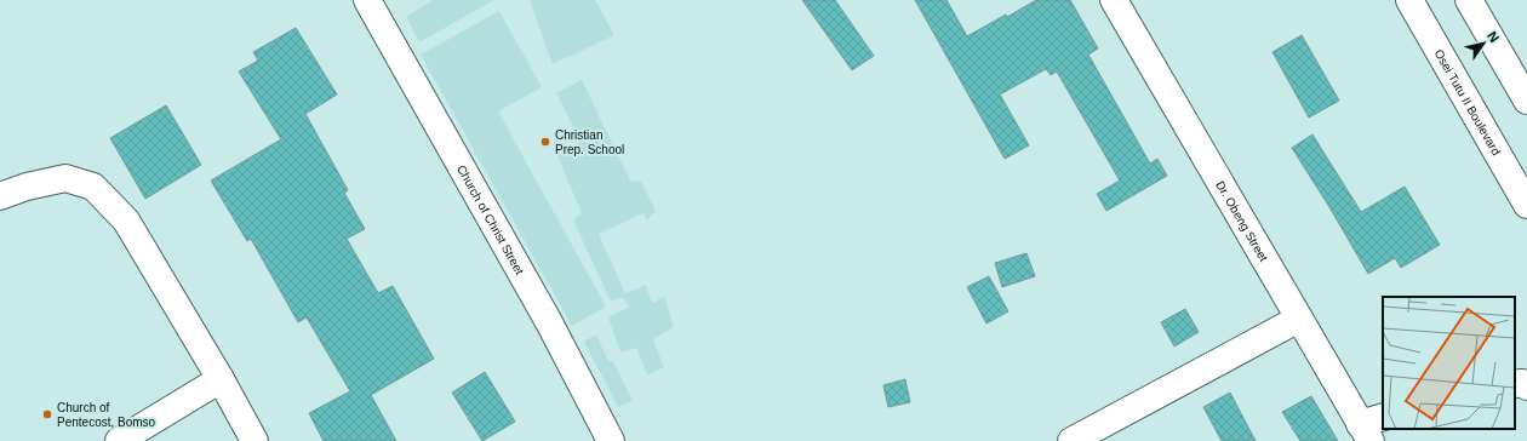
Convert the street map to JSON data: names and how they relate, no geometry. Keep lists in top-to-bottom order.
{
  "streets": {
    "main road": ["Osei Tutu II Boulevard", "Church of Christ Street", "Dr. Obeng Street"]
  },
  "places": ["Christian Prep. School", "Church of Pentecost, Bomso"],
  "north": "top right"
}
